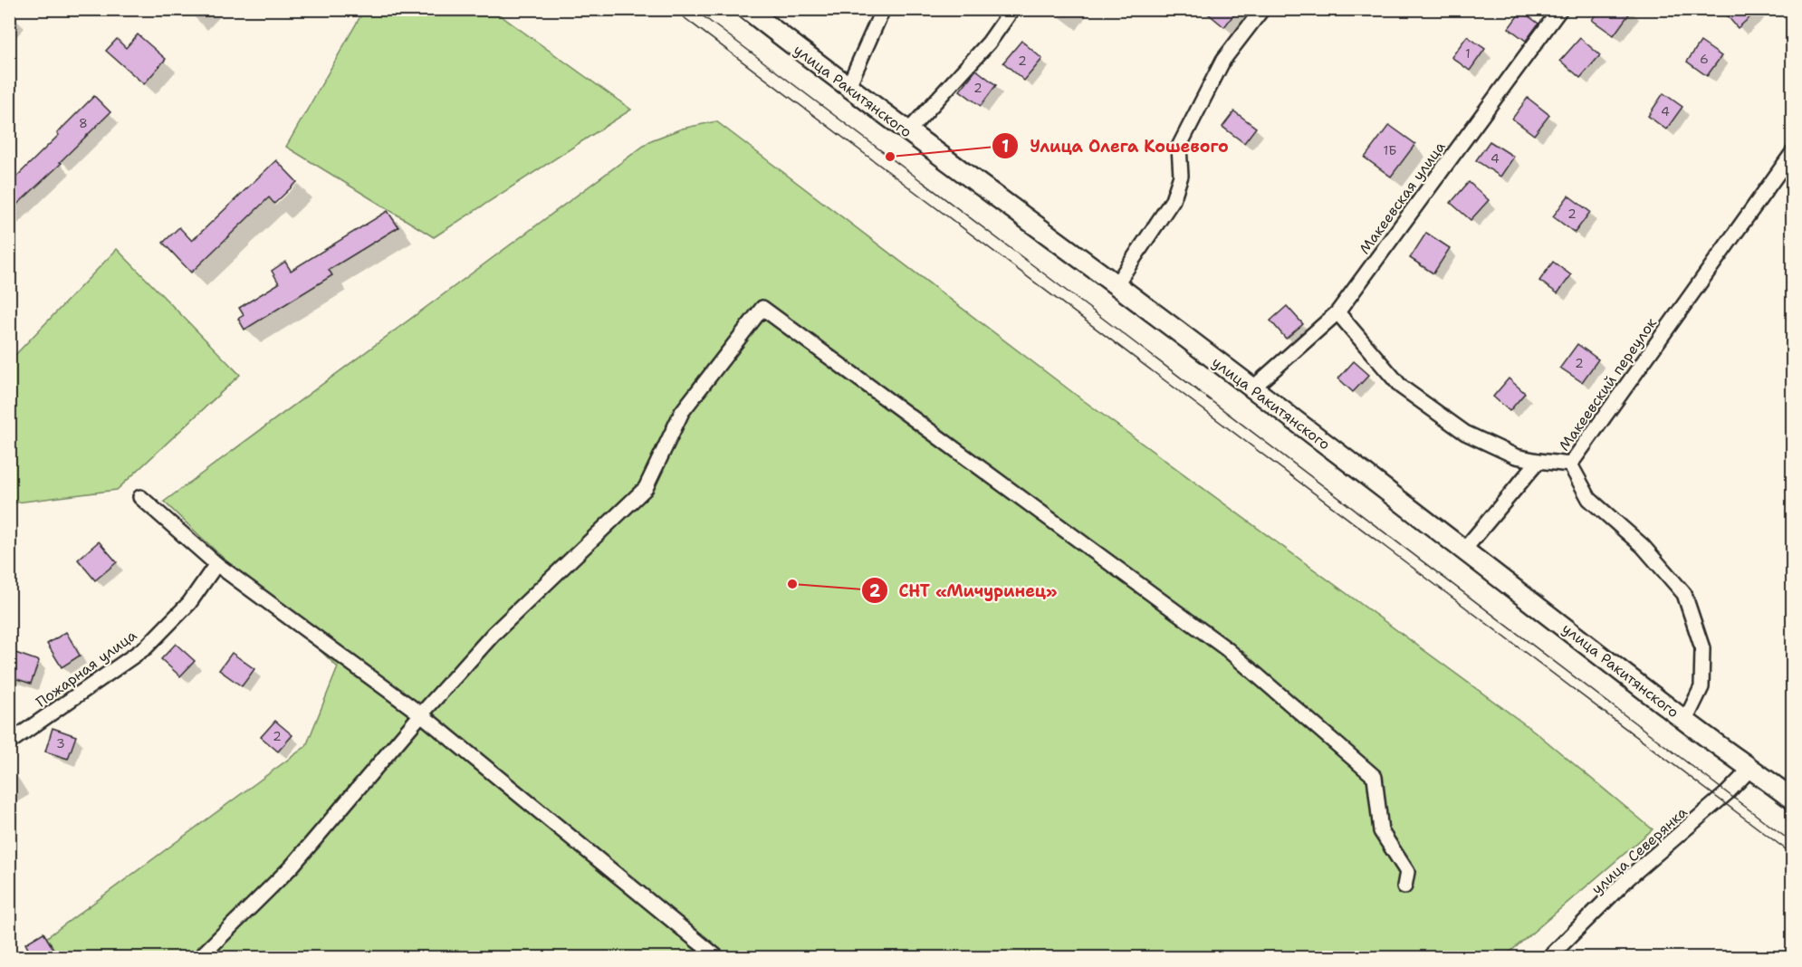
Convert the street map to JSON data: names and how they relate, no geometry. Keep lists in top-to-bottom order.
{
  "streets": {
    "main road": ["улица Ракитянского"],
    "street": [
      "Макеевская улица",
      "Макеевский переулок",
      "Пожарная улица",
      "улица Северянка"
    ]
  },
  "crossings": [
    ["улица Ракитянского", "Макеевская улица"],
    ["улица Ракитянского", "Макеевский переулок"],
    ["улица Ракитянского", "улица Северянка"]
  ],
  "places": ["Улица Олега Кошевого", "СНТ «Мичуринец»"],
  "house_numbers": [
    "1",
    "6",
    "2",
    "2",
    "4",
    "8",
    "1Б",
    "4",
    "2",
    "2",
    "2",
    "3"
  ]
}
